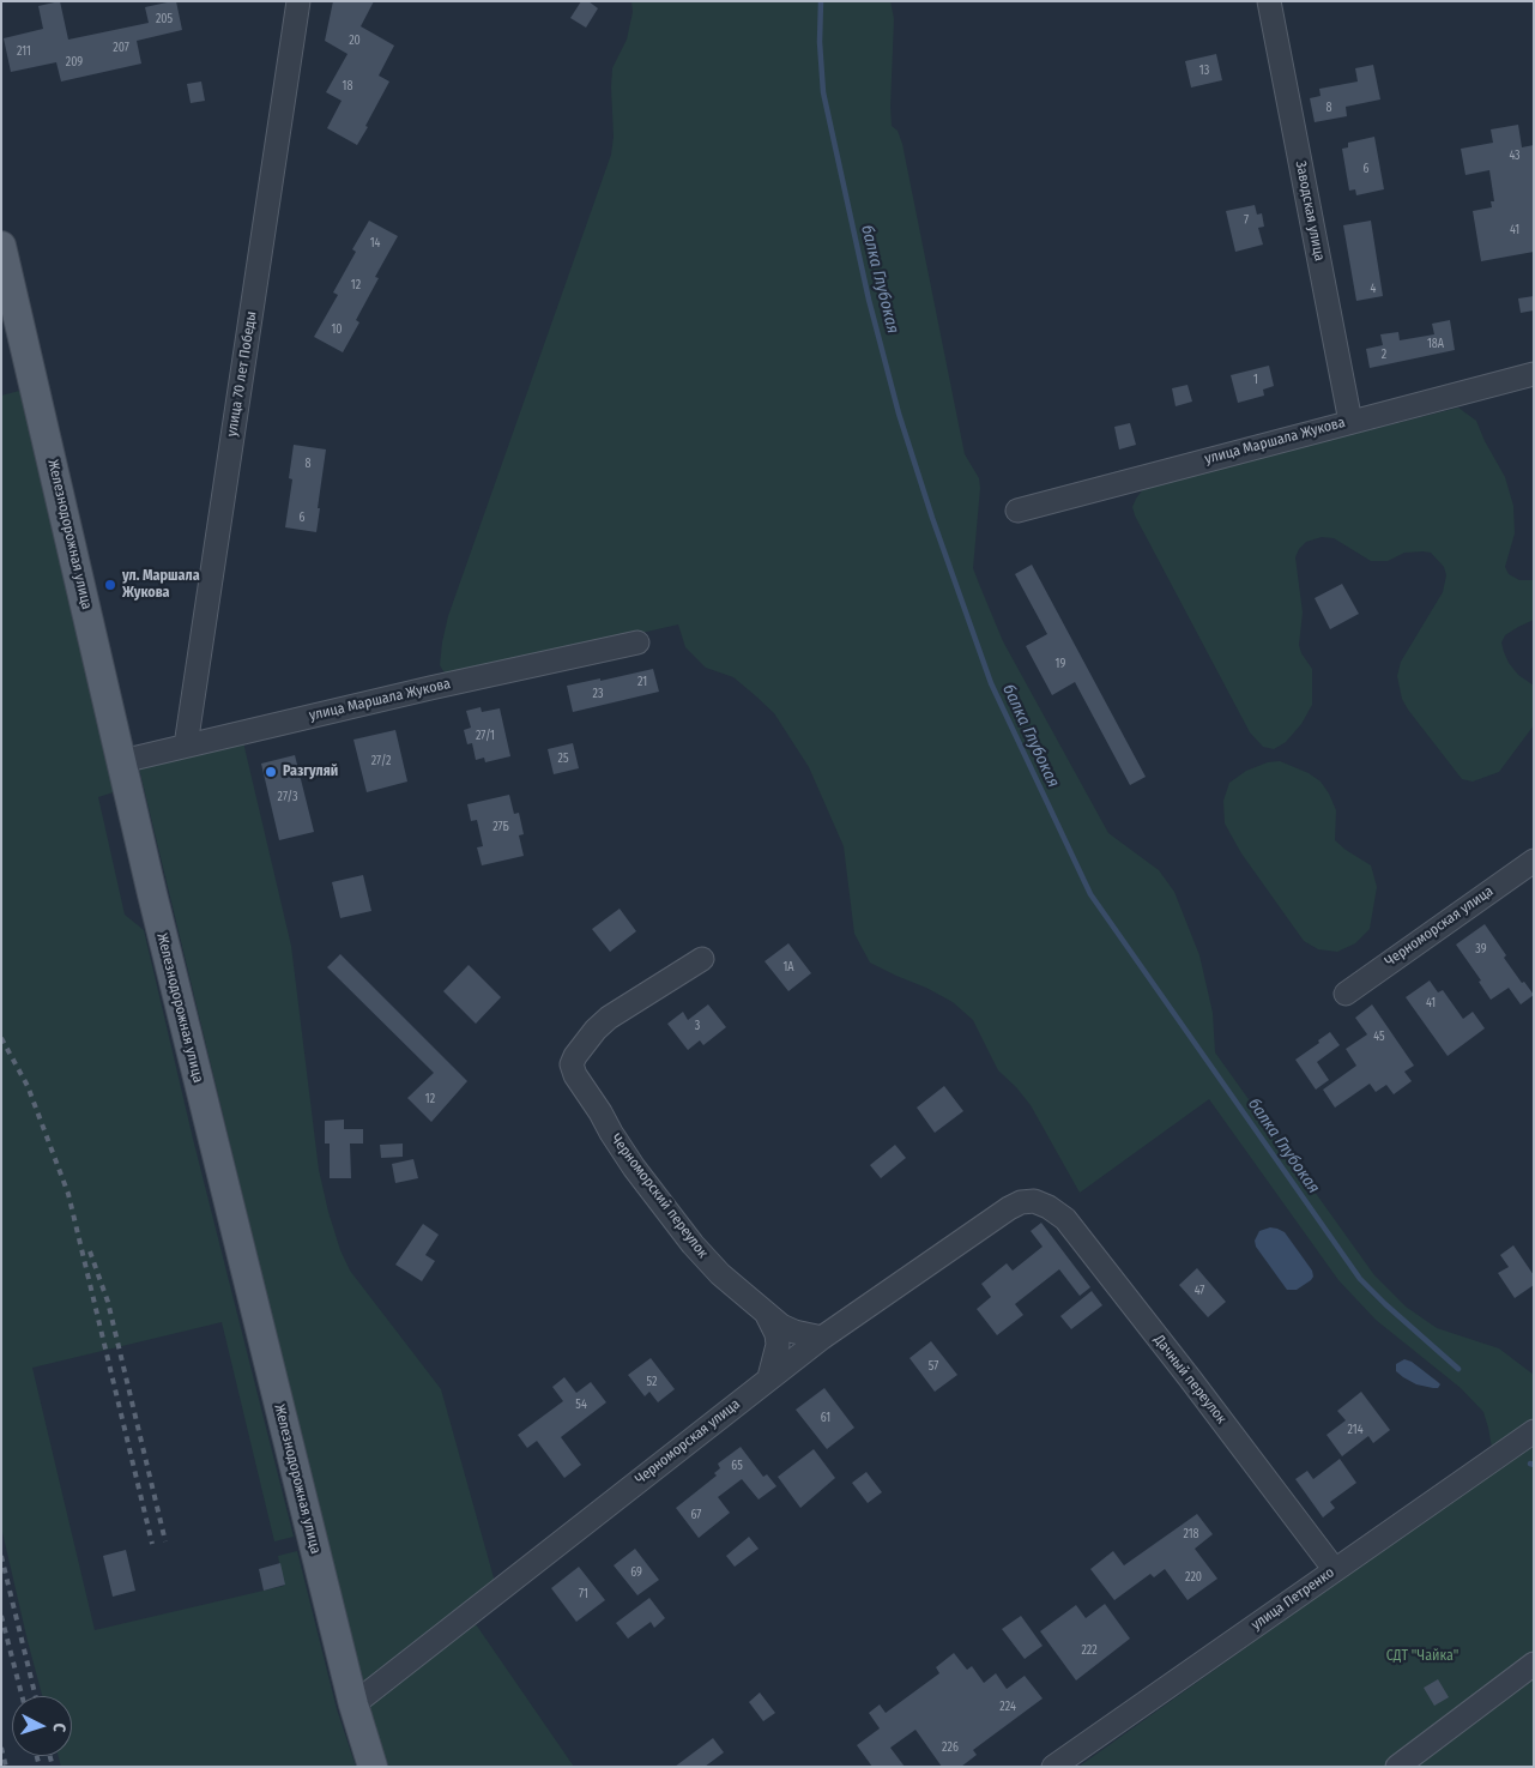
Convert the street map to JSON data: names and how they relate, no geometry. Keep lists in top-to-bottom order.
{
  "streets": {
    "main road": ["Железнодорожная улица"],
    "street": [
      "Заводская улица",
      "улица 70 лет Победы",
      "улица Маршала Жукова",
      "Черноморская улица",
      "Черноморский переулок",
      "Дачный переулок",
      "улица Петренко"
    ]
  },
  "crossings": [
    ["Заводская улица", "улица Маршала Жукова"],
    ["улица 70 лет Победы", "улица Маршала Жукова"],
    ["улица Маршала Жукова", "Железнодорожная улица"],
    ["Железнодорожная улица", "Черноморская улица"],
    ["Черноморская улица", "Черноморский переулок"],
    ["Черноморская улица", "Дачный переулок"],
    ["Дачный переулок", "улица Петренко"]
  ],
  "water": ["балка Глубокая"],
  "parks": ["СДТ \"Чайка\""],
  "places": ["ул. Маршала Жукова", "Разгуляй"],
  "house_numbers": [
    "205",
    "20",
    "207",
    "211",
    "209",
    "13",
    "18",
    "8",
    "43",
    "6",
    "7",
    "41",
    "14",
    "12",
    "4",
    "10",
    "18А",
    "2",
    "1",
    "8",
    "6",
    "19",
    "21",
    "23",
    "27/1",
    "25",
    "27/2",
    "27/3",
    "27Б",
    "39",
    "1А",
    "41",
    "3",
    "45",
    "12",
    "47",
    "57",
    "52",
    "54",
    "61",
    "214",
    "65",
    "67",
    "218",
    "69",
    "220",
    "71",
    "222",
    "224",
    "226"
  ],
  "north": "right"
}
